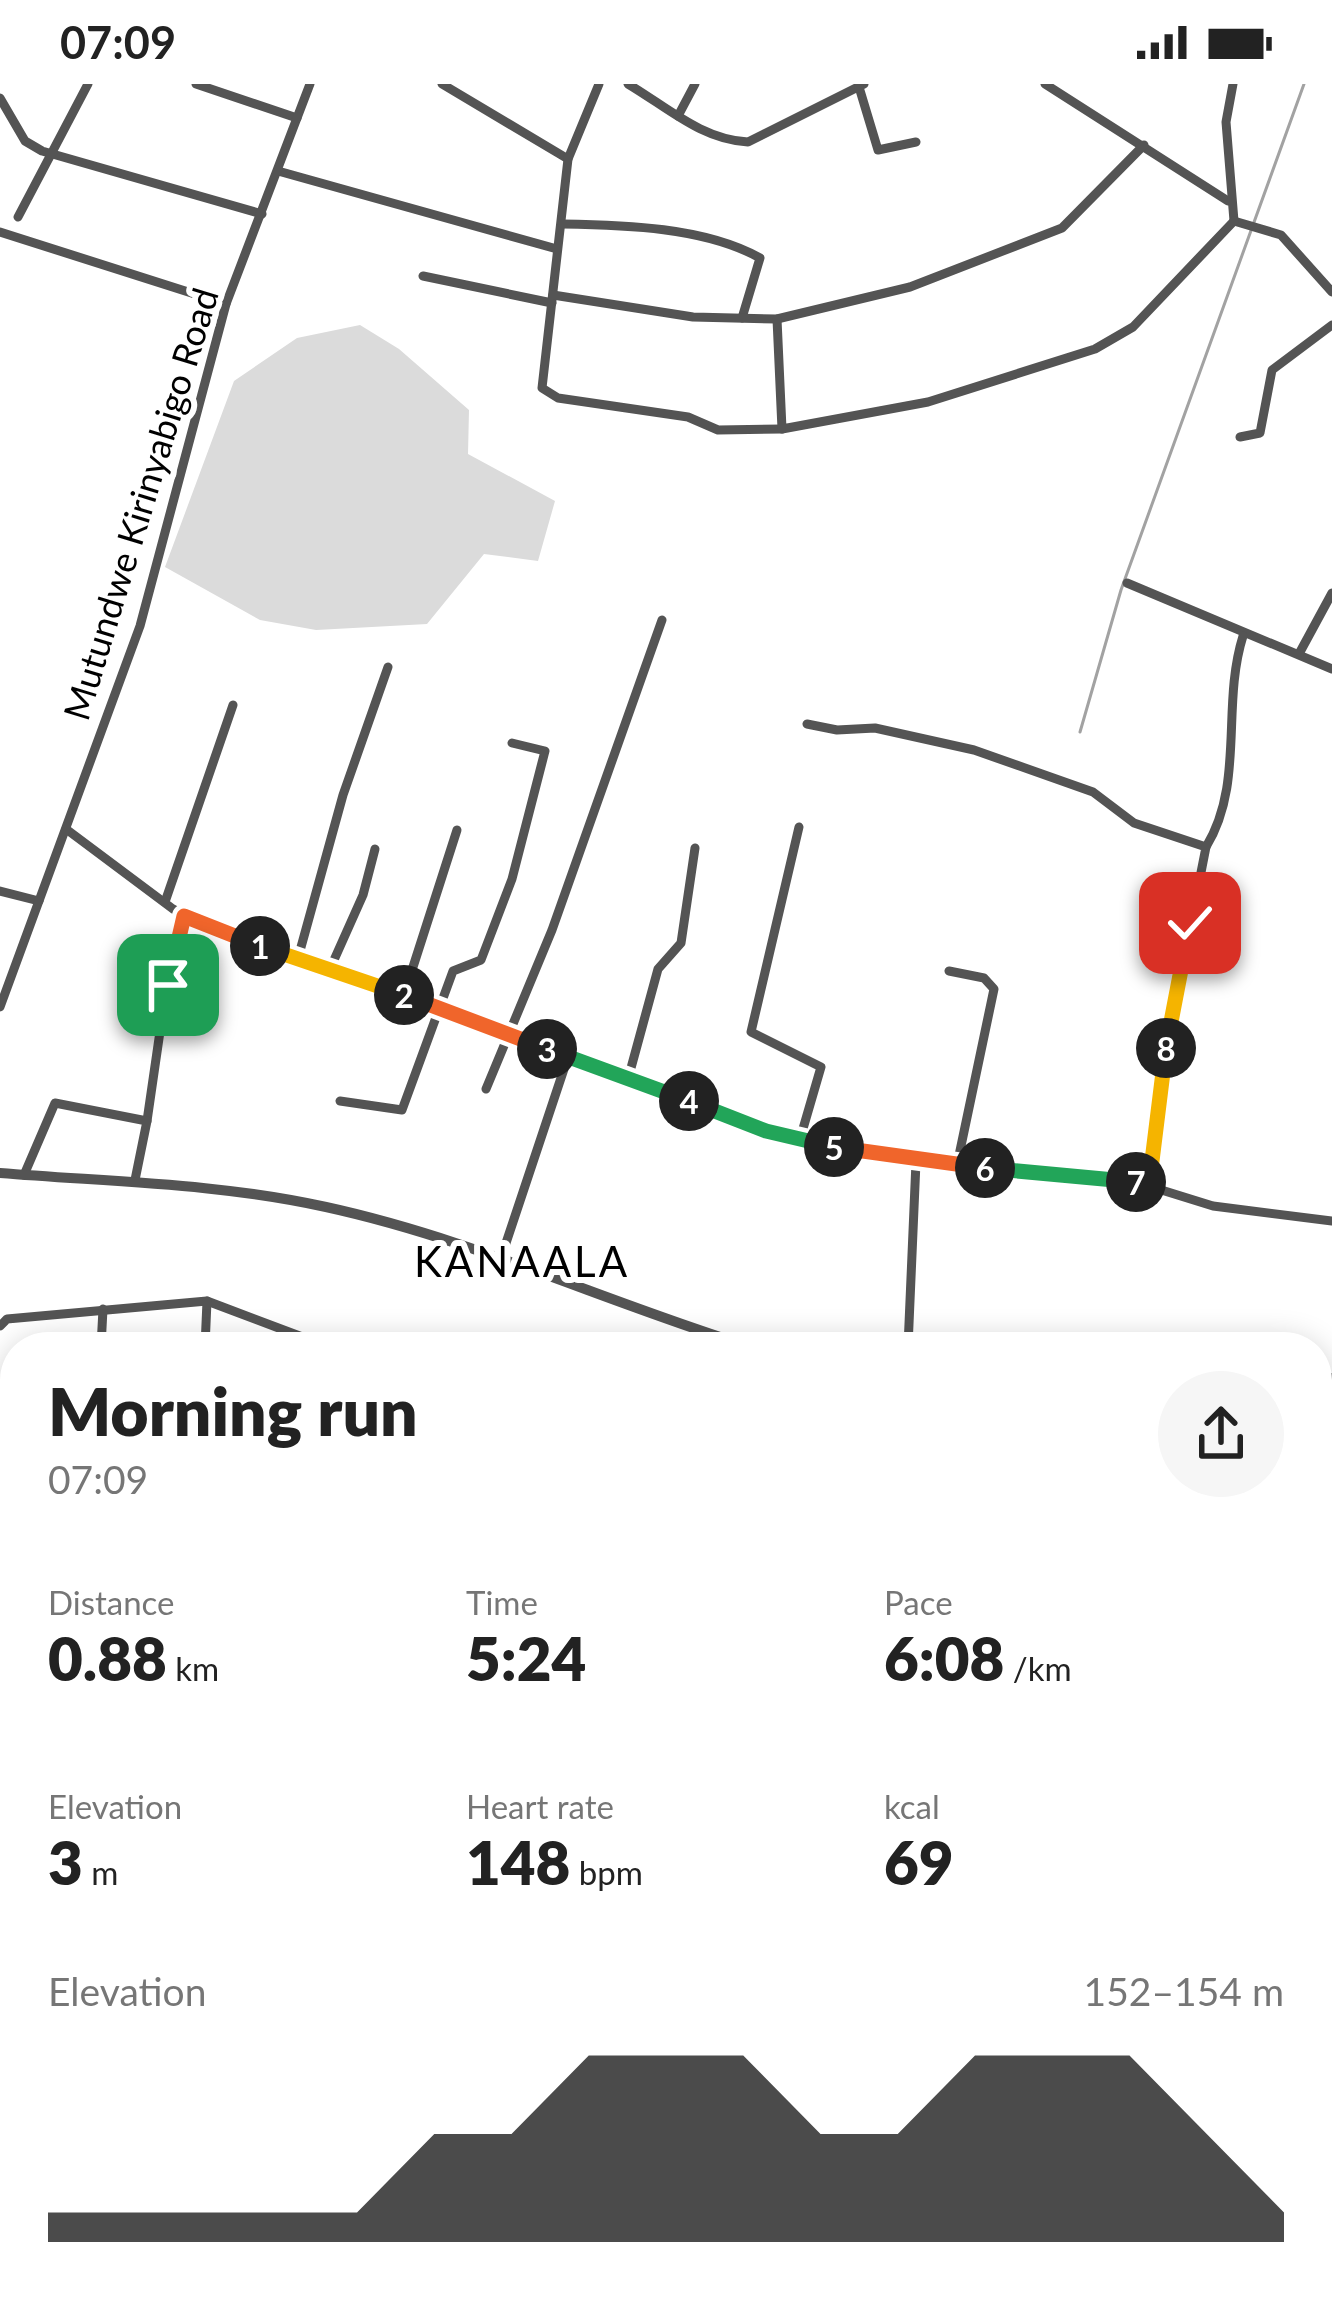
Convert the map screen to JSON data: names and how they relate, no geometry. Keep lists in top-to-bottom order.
{
  "streets": {
    "street": ["Mutundwe Kirinyabigo Road"]
  },
  "districts": ["KANAALA"],
  "page": {
    "status": "07:09",
    "pins": [
      "1",
      "2",
      "8",
      "3",
      "4",
      "5",
      "6",
      "7"
    ],
    "heading": ["Morning run", "07:09"],
    "stats": [
      ["Distance", "0.88 km"],
      ["Time", "5:24"],
      ["Pace", "6:08 /km"],
      ["Elevation", "3 m"],
      ["Heart rate", "148 bpm"],
      ["kcal", "69"]
    ],
    "chart": ["Elevation", "152–154 m"]
  }
}
